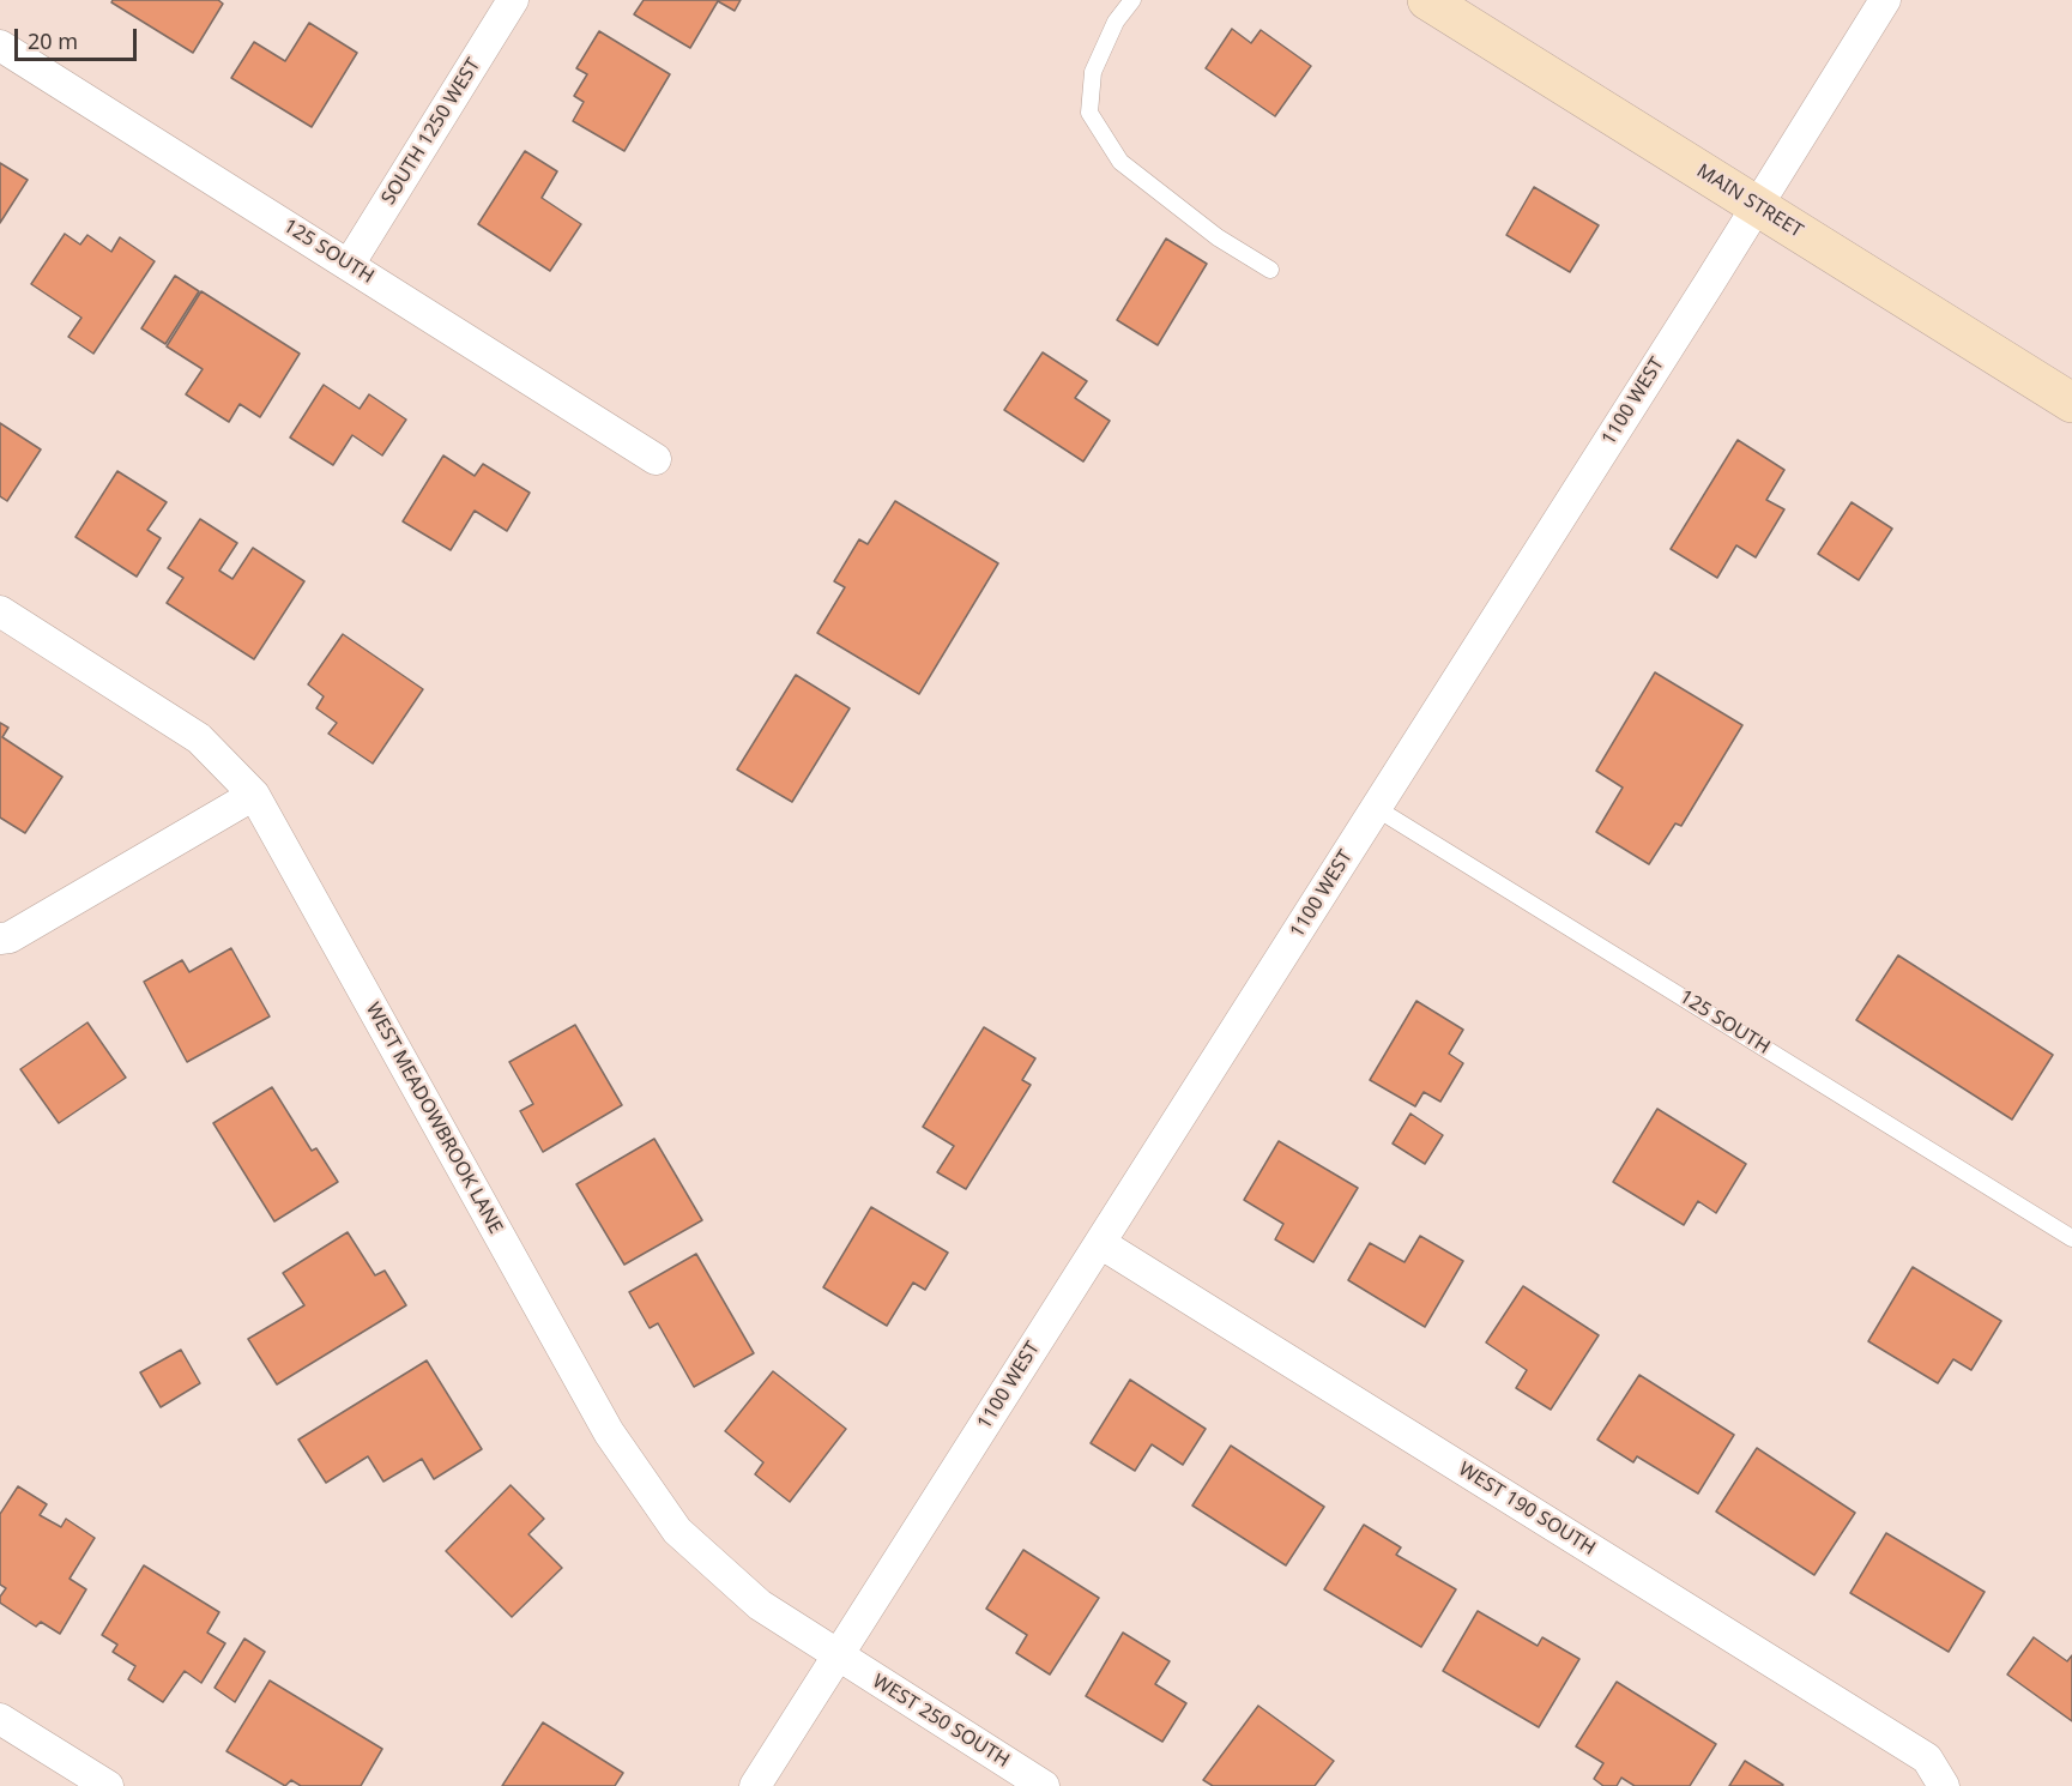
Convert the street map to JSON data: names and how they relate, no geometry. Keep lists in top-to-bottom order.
{
  "streets": {
    "main road": ["MAIN STREET"],
    "street": [
      "SOUTH 1250 WEST",
      "125 SOUTH",
      "1100 WEST",
      "WEST MEADOWBROOK LANE",
      "WEST 190 SOUTH",
      "WEST 250 SOUTH"
    ]
  },
  "crossings": [
    ["SOUTH 1250 WEST", "125 SOUTH"],
    ["MAIN STREET", "1100 WEST"],
    ["125 SOUTH", "1100 WEST"],
    ["1100 WEST", "WEST MEADOWBROOK LANE"],
    ["1100 WEST", "WEST 190 SOUTH"],
    ["1100 WEST", "WEST 250 SOUTH"],
    ["WEST MEADOWBROOK LANE", "WEST 250 SOUTH"]
  ],
  "scale_bar": "20 m"
}
